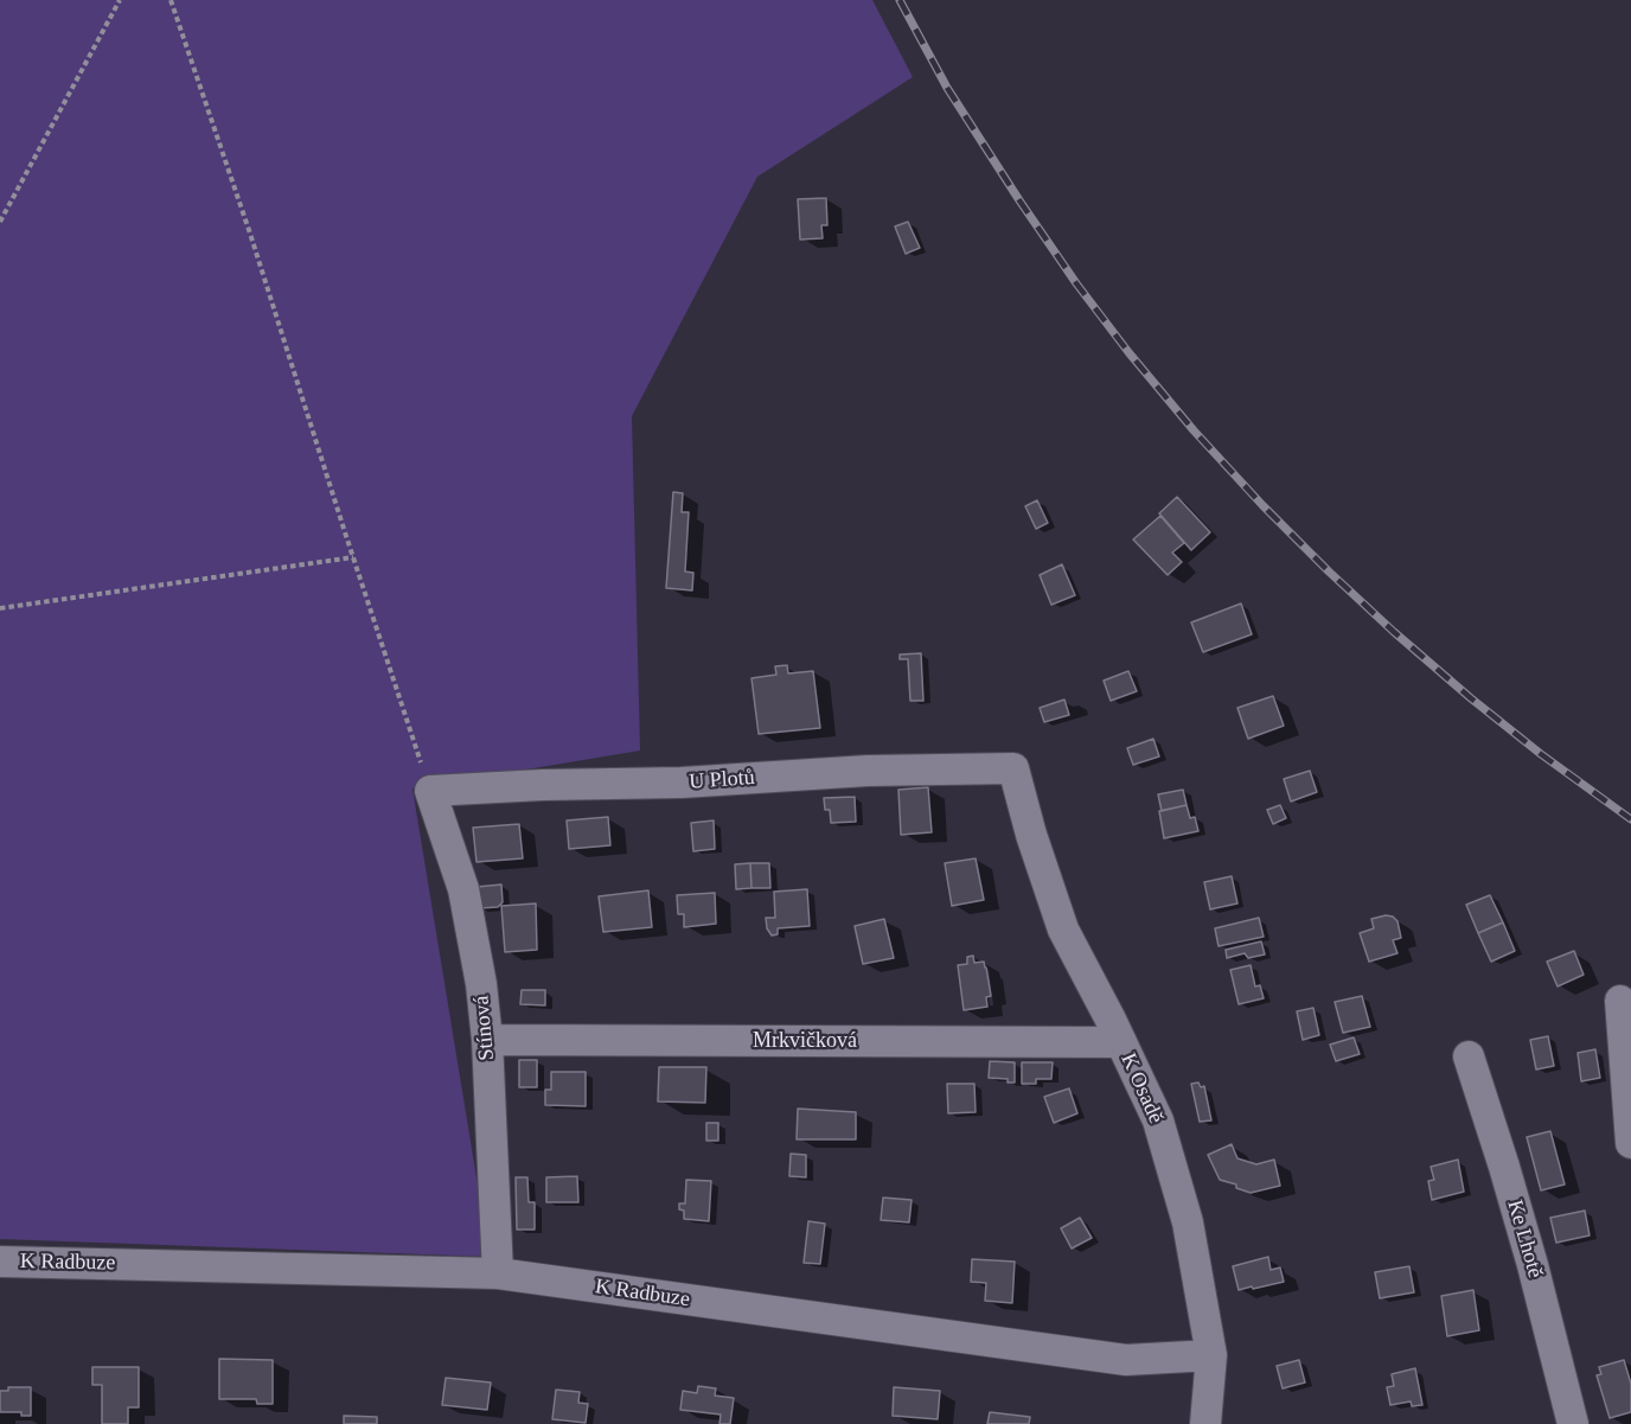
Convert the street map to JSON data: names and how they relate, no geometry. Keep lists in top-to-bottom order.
{
  "streets": {
    "street": [
      "U Plotů",
      "Stínová",
      "Mrkvičková",
      "K Osadě",
      "Ke Lhotě",
      "K Radbuze"
    ]
  },
  "crossings": [
    ["U Plotů", "Stínová"],
    ["U Plotů", "K Osadě"],
    ["Stínová", "Mrkvičková"],
    ["Stínová", "K Radbuze"],
    ["Mrkvičková", "K Osadě"],
    ["K Osadě", "K Radbuze"]
  ]
}
